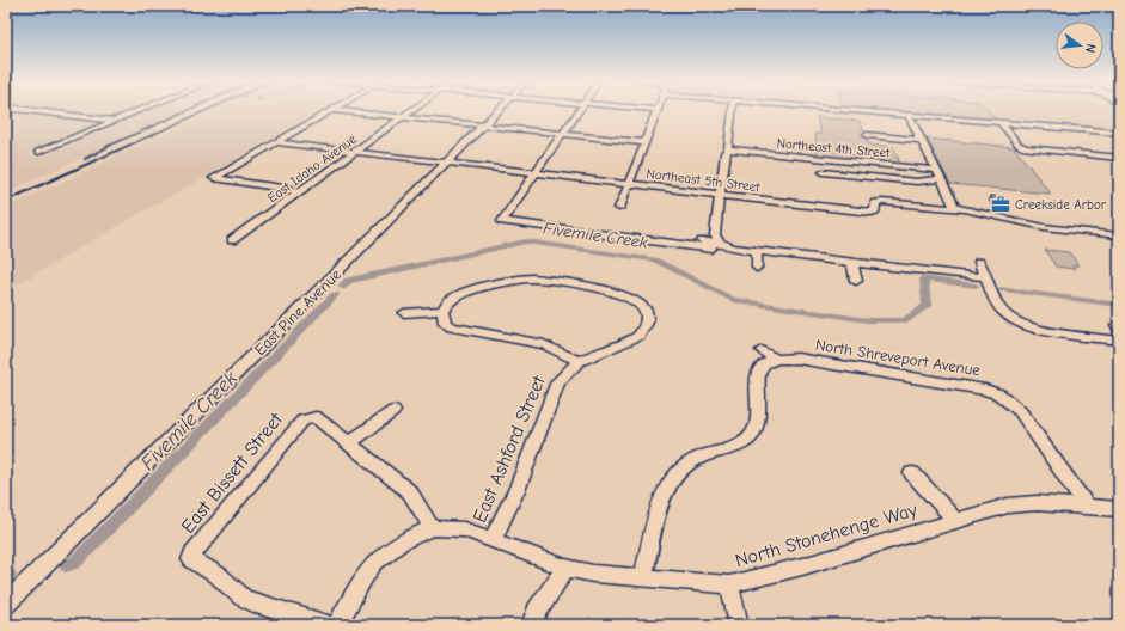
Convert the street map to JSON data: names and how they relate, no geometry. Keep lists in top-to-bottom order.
{
  "streets": {
    "street": [
      "Northeast 4th Street",
      "East Idaho Avenue",
      "Northeast 5th Street",
      "East Pine Avenue",
      "North Shreveport Avenue",
      "East Ashford Street",
      "East Bissett Street",
      "North Stonehenge Way"
    ]
  },
  "crossings": [
    ["East Idaho Avenue", "Northeast 5th Street"],
    ["Northeast 5th Street", "East Pine Avenue"],
    ["North Shreveport Avenue", "North Stonehenge Way"],
    ["East Ashford Street", "North Stonehenge Way"]
  ],
  "water": ["Fivemile Creek"],
  "places": {
    "office": ["Creekside Arbor"]
  },
  "north": "right"
}
